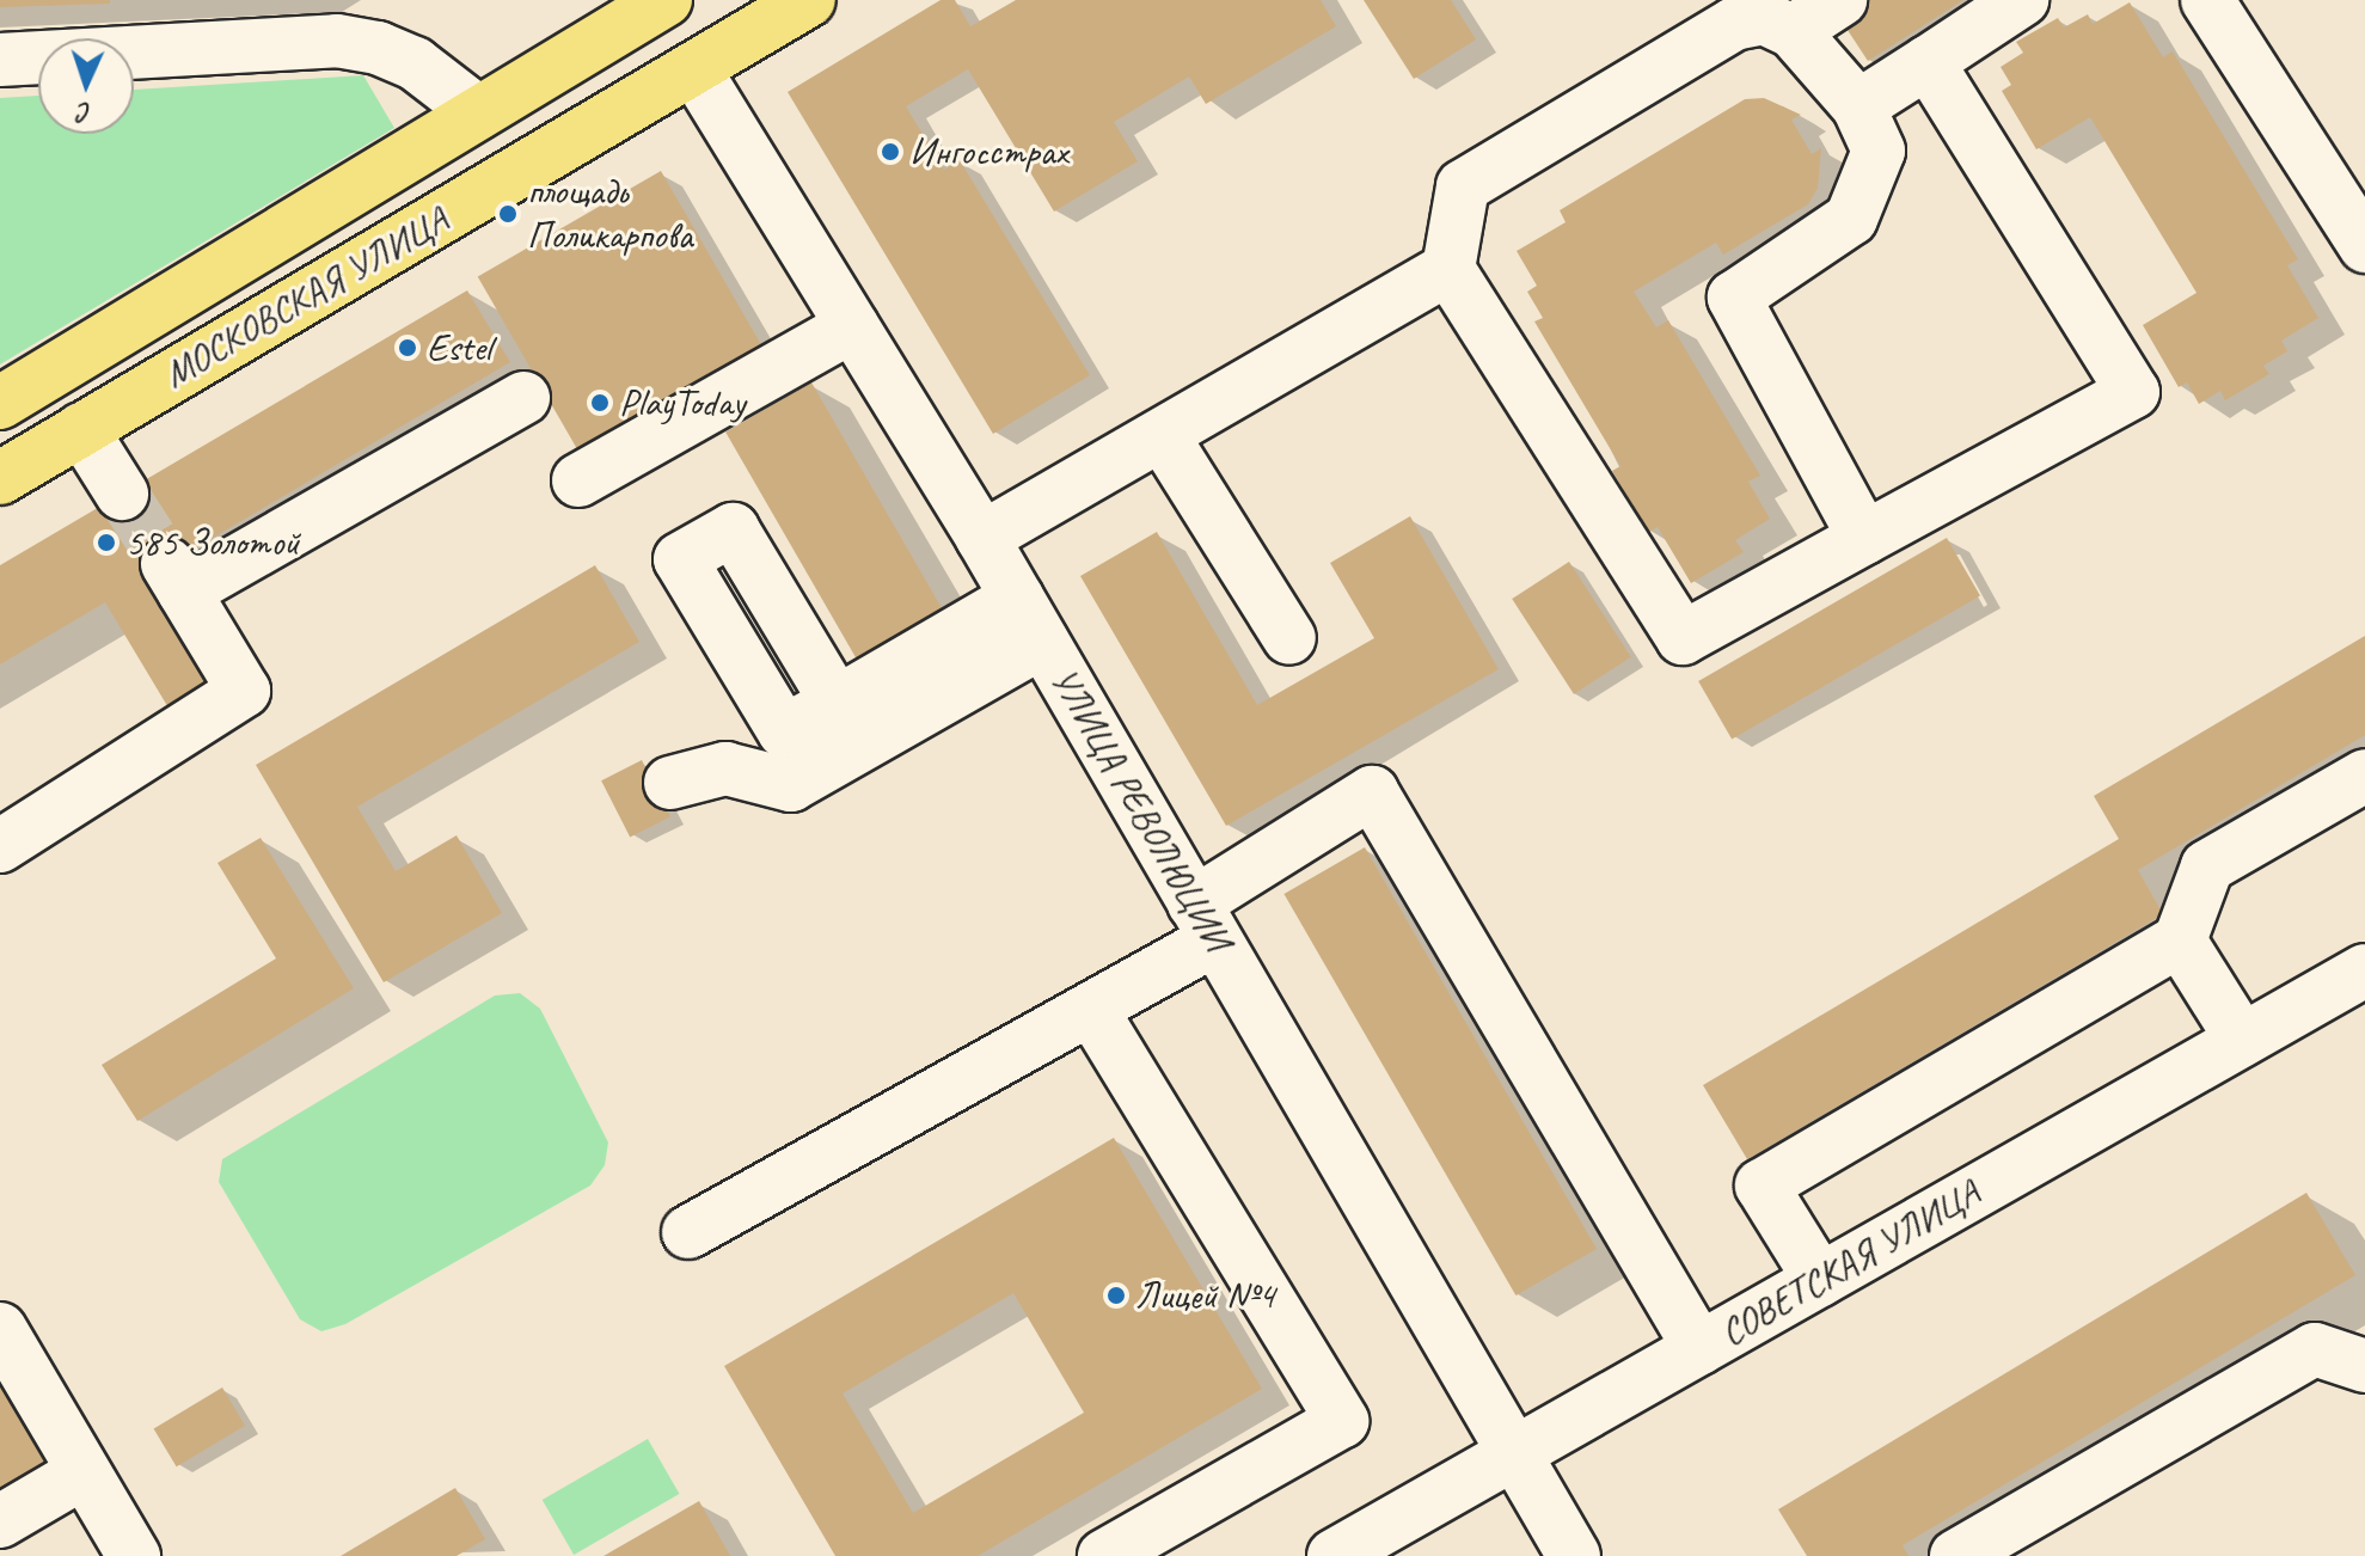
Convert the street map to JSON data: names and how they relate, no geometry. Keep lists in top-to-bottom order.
{
  "streets": {
    "main road": ["МОСКОВСКАЯ УЛИЦА"],
    "street": ["УЛИЦА РЕВОЛЮЦИИ", "СОВЕТСКАЯ УЛИЦА"]
  },
  "crossings": [
    ["МОСКОВСКАЯ УЛИЦА", "УЛИЦА РЕВОЛЮЦИИ"],
    ["УЛИЦА РЕВОЛЮЦИИ", "СОВЕТСКАЯ УЛИЦА"]
  ],
  "places": [
    "Ингосстрах",
    "площадь Поликарпова",
    "Estel",
    "PlayToday",
    "585 Золотой",
    "Лицей №4"
  ],
  "north": "bottom"
}
